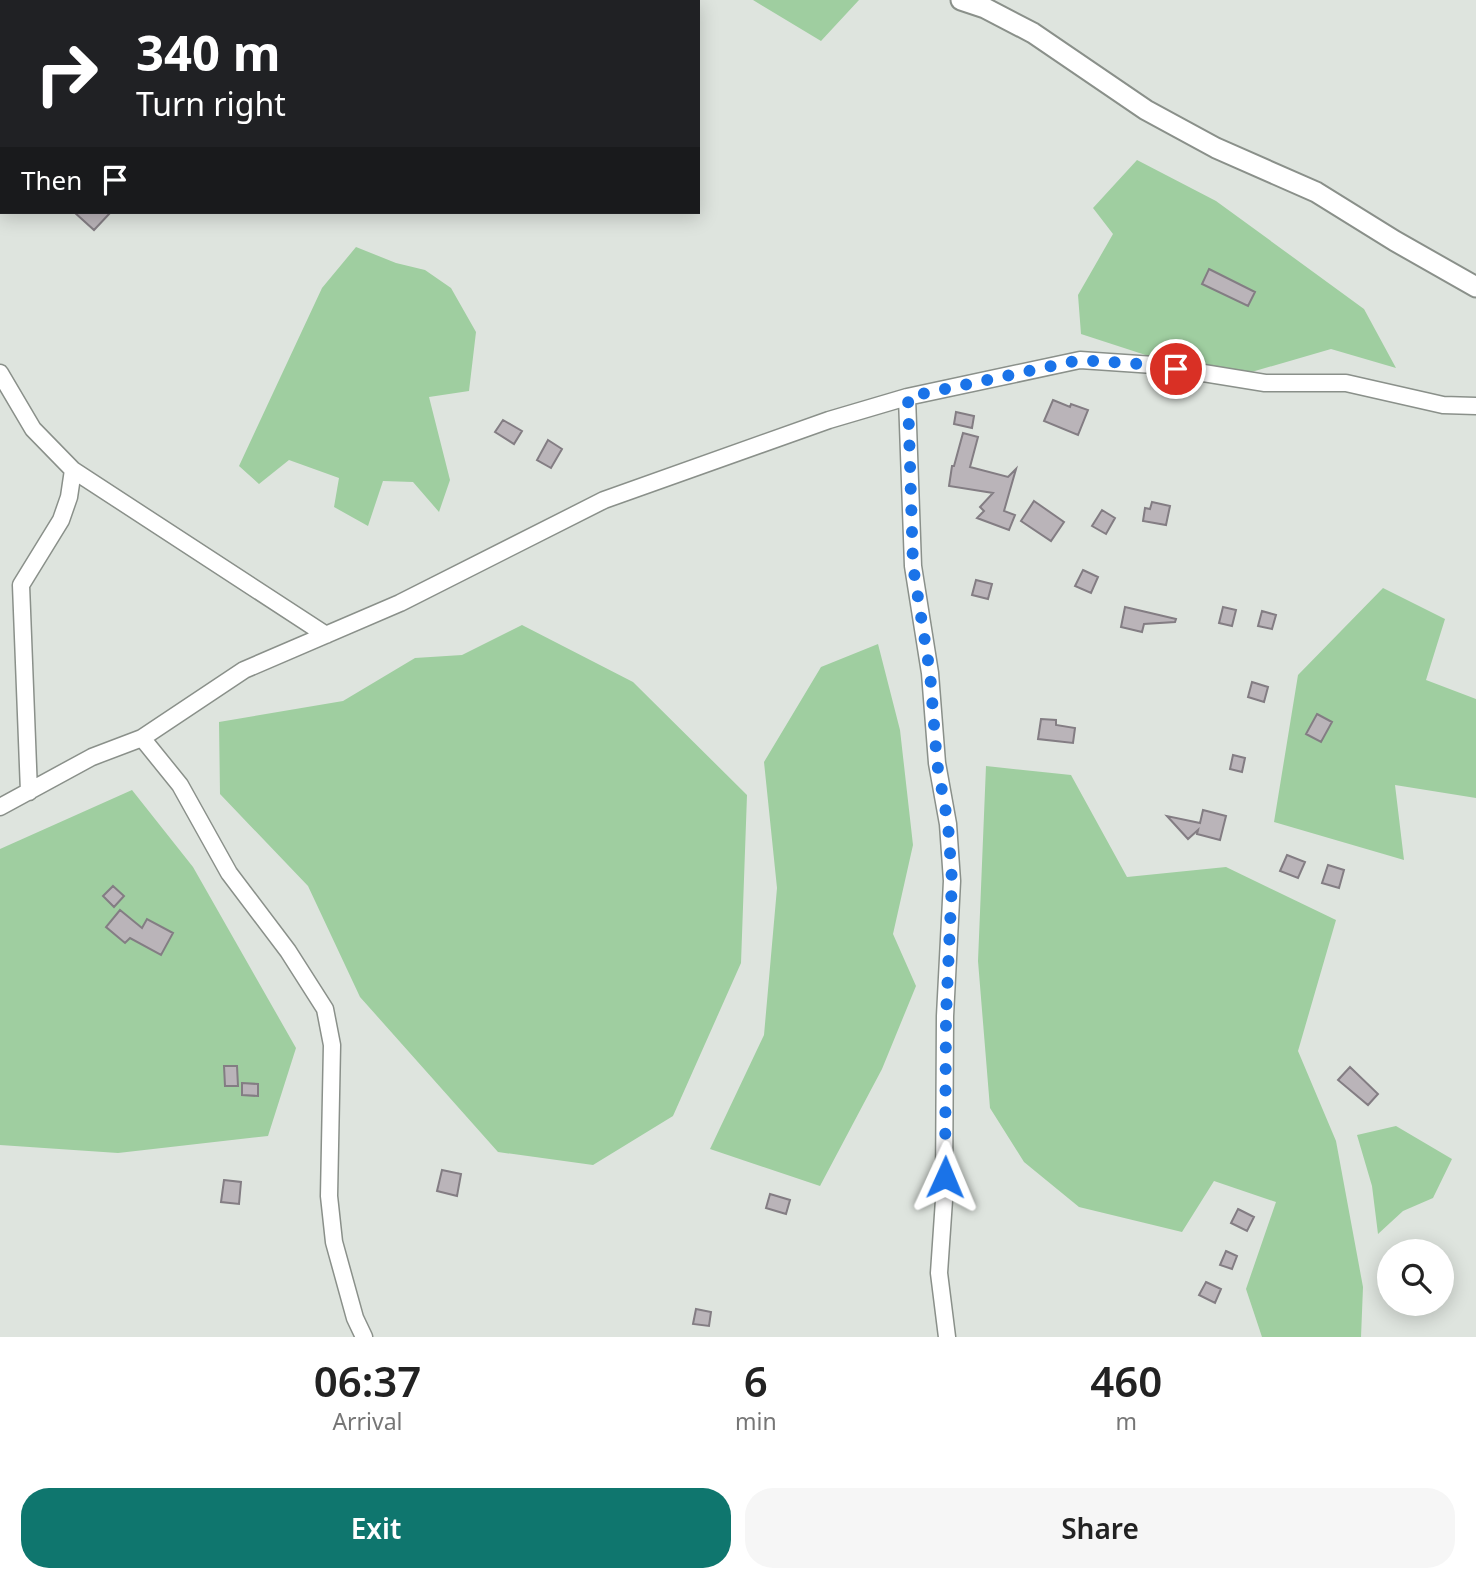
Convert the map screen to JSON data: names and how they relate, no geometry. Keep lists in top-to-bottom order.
{
  "page": {
    "turn": ["340 m", "Turn right"],
    "then": "Then",
    "eta": [
      "06:37",
      "Arrival",
      "6",
      "min",
      "460",
      "m"
    ],
    "buttons": ["Exit", "Share"]
  }
}
